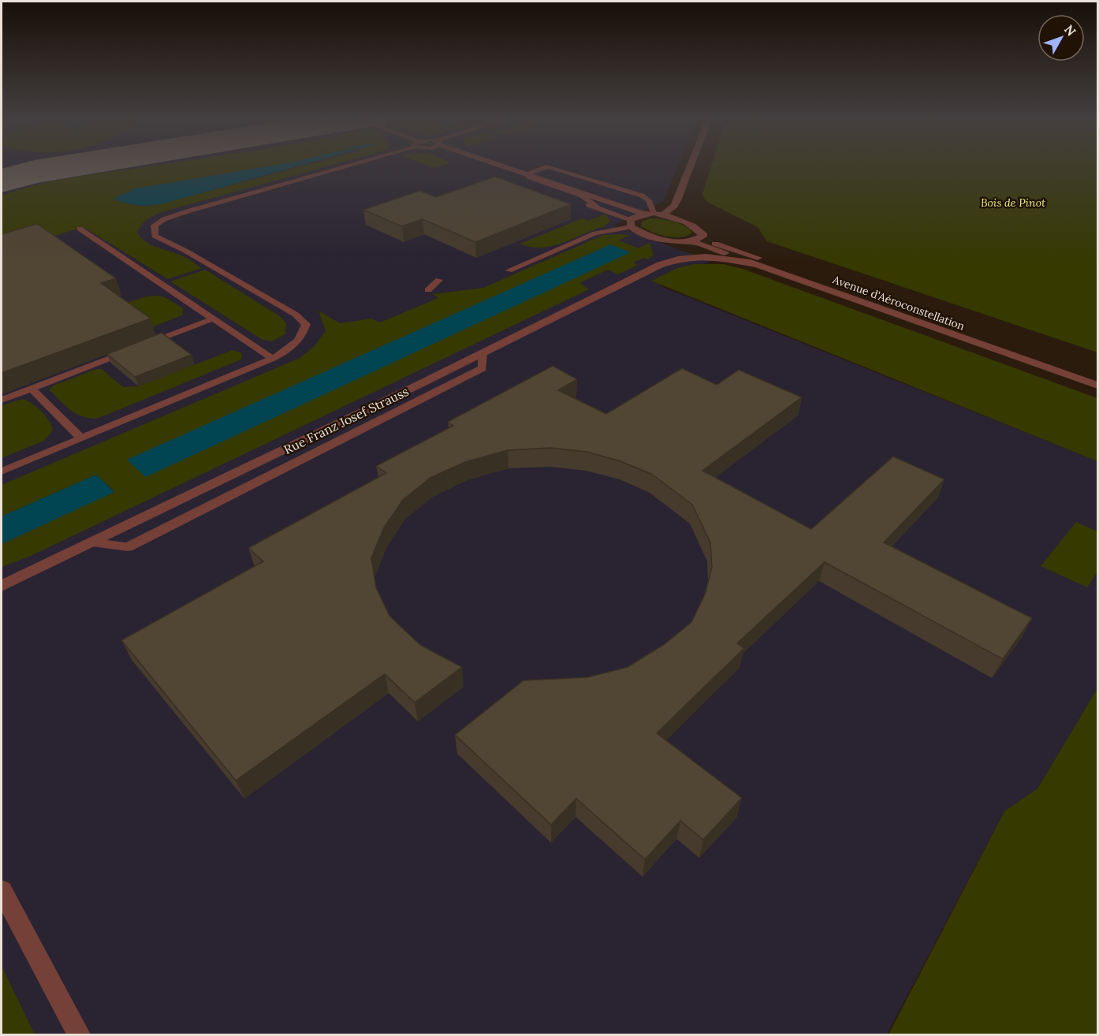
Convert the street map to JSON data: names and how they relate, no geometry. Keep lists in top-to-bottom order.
{
  "streets": {
    "street": ["Avenue d'Aéroconstellation", "Rue Franz Josef Strauss"]
  },
  "parks": ["Bois de Pinot"],
  "north": "top right"
}
